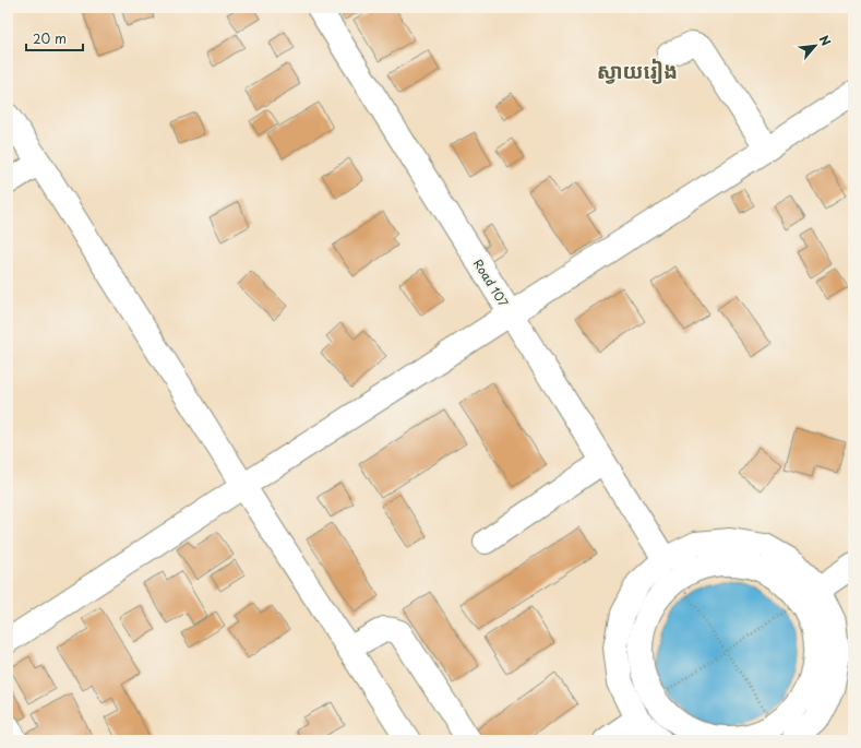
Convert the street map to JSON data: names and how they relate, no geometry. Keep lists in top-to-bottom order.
{
  "streets": {
    "street": ["Road 107"]
  },
  "districts": ["ស្វាយរៀង"],
  "scale_bar": "20 m",
  "north": "top right"
}
